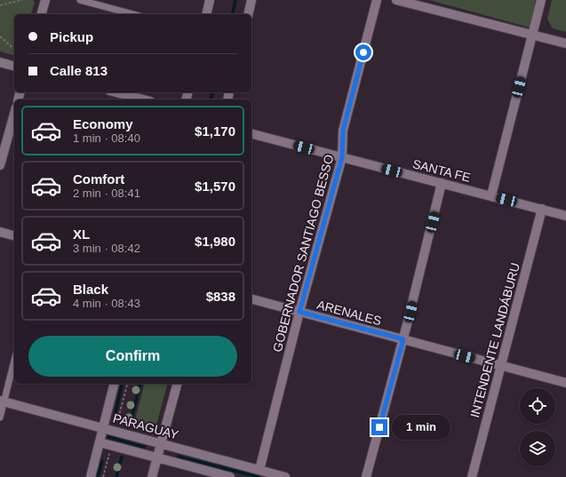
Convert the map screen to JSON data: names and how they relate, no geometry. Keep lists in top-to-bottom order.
{
  "streets": {
    "street": [
      "SANTA FE",
      "GOBERNADOR SANTIAGO BESSO",
      "ARENALES",
      "INTENDENTE LANDÁBURU",
      "PARAGUAY"
    ]
  },
  "crossings": [
    ["SANTA FE", "GOBERNADOR SANTIAGO BESSO"],
    ["SANTA FE", "INTENDENTE LANDÁBURU"],
    ["GOBERNADOR SANTIAGO BESSO", "ARENALES"],
    ["GOBERNADOR SANTIAGO BESSO", "PARAGUAY"],
    ["ARENALES", "INTENDENTE LANDÁBURU"]
  ],
  "page": {
    "banner": ["Pickup", "Calle 813"],
    "list": [
      {
        "name": "Economy",
        "note": "1 min · 08:40",
        "value": "$1,170"
      },
      {
        "name": "Comfort",
        "note": "2 min · 08:41",
        "value": "$1,570"
      },
      {
        "name": "XL",
        "note": "3 min · 08:42",
        "value": "$1,980"
      },
      {
        "name": "Black",
        "note": "4 min · 08:43",
        "value": "$838"
      }
    ],
    "buttons": "Confirm",
    "bubble": "1 min"
  }
}
